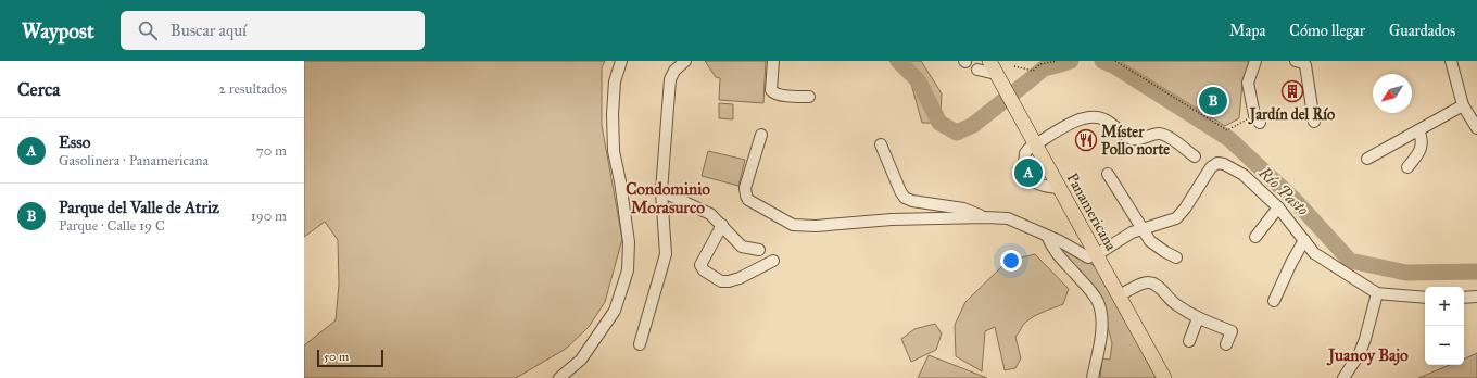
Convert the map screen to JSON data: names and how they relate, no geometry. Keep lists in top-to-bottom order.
{
  "streets": {
    "main road": ["Panamericana"]
  },
  "districts": ["Condominio Morasurco", "Juanoy Bajo"],
  "water": ["Río Pasto"],
  "places": {
    "building": ["Jardín del Río"],
    "restaurant": ["Míster Pollo norte"]
  },
  "scale_bar": "50 m",
  "north": "bottom left",
  "page": {
    "header": "Waypost",
    "search": "Buscar aquí",
    "nav": ["Mapa", "Cómo llegar", "Guardados"],
    "heading": ["Cerca", "2 resultados"],
    "pins": ["B", "A"],
    "list": [
      {
        "mark": "A",
        "name": "Esso",
        "note": "Gasolinera · Panamericana",
        "value": "70 m"
      },
      {
        "mark": "B",
        "name": "Parque del Valle de Atriz",
        "note": "Parque · Calle 19 C",
        "value": "190 m"
      }
    ],
    "map_buttons": ["+", "−"],
    "scale": "50 m"
  }
}
